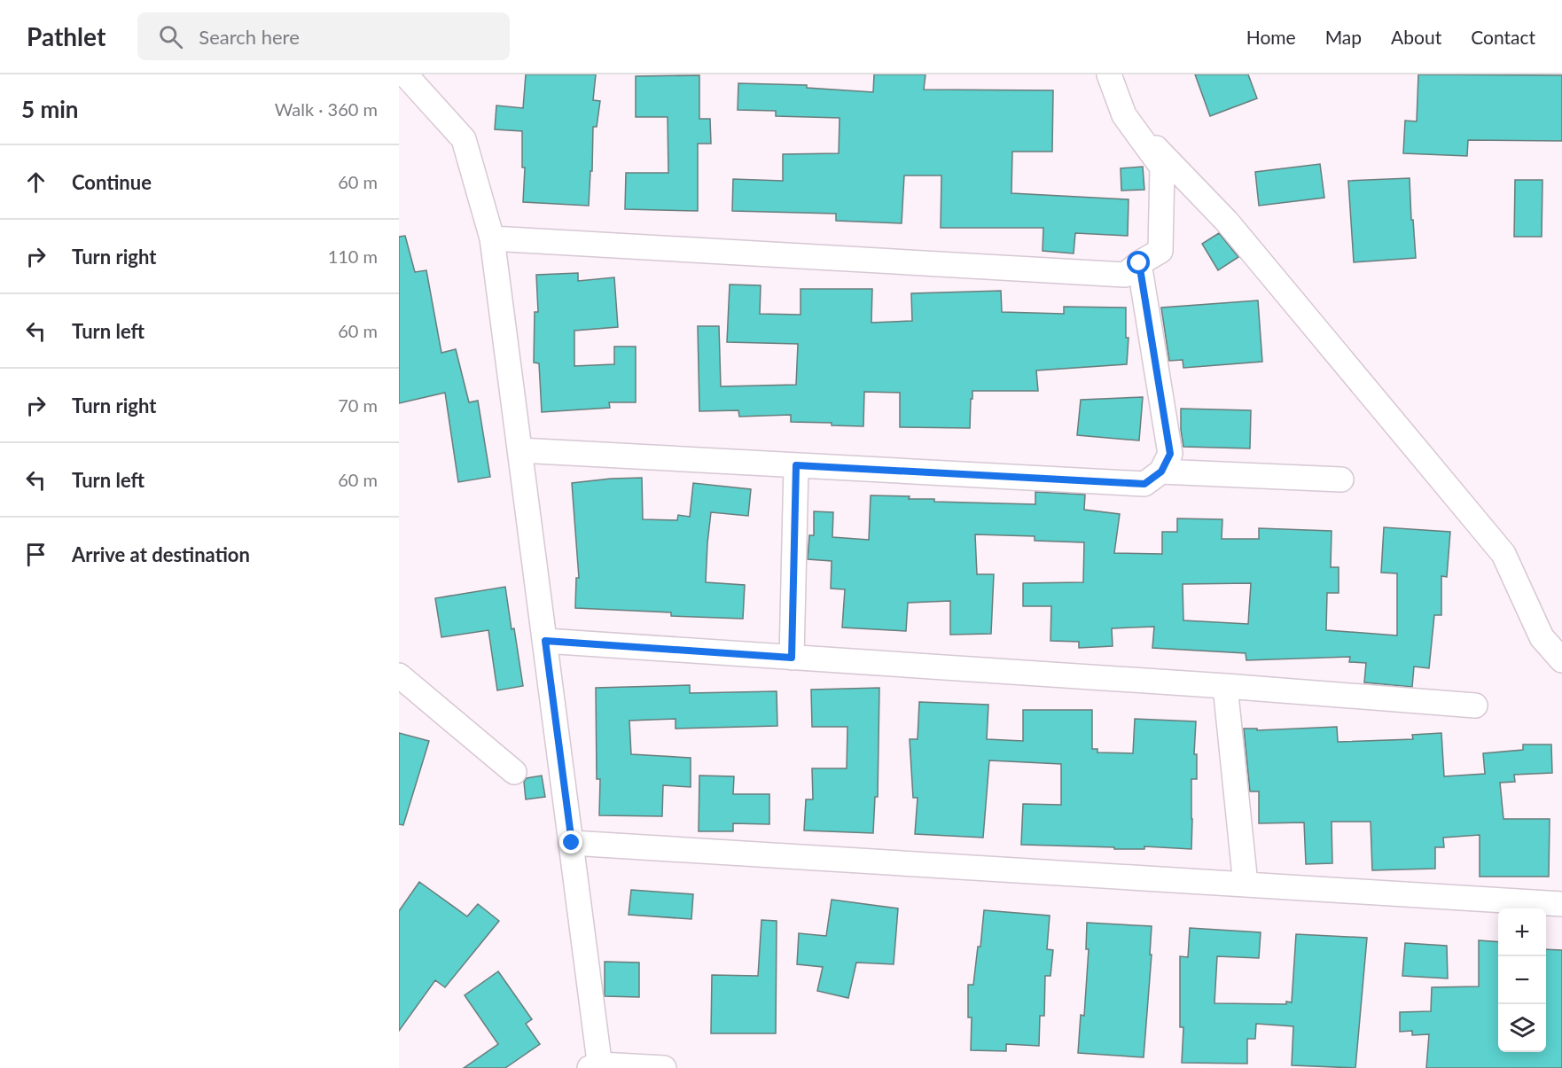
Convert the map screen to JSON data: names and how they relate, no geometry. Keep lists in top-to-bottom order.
{
  "page": {
    "header": "Pathlet",
    "search": "Search here",
    "nav": [
      "Home",
      "Map",
      "About",
      "Contact"
    ],
    "heading": ["5 min", "Walk · 360 m"],
    "list": [
      ["Continue", "60 m"],
      ["Turn right", "110 m"],
      ["Turn left", "60 m"],
      ["Turn right", "70 m"],
      ["Turn left", "60 m"],
      "Arrive at destination"
    ],
    "map_buttons": ["+", "−"]
  }
}
